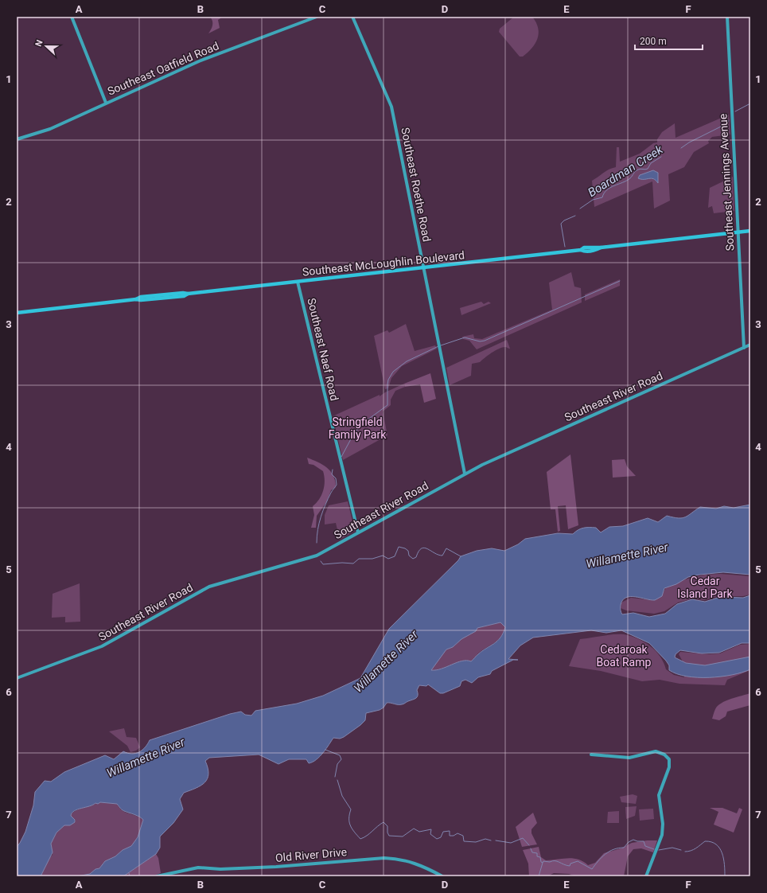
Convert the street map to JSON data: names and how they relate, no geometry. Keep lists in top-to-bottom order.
{
  "streets": {
    "main road": ["Southeast McLoughlin Boulevard"],
    "street": [
      "Southeast Oatfield Road",
      "Southeast Jennings Avenue",
      "Southeast Roethe Road",
      "Southeast Naef Road",
      "Southeast River Road",
      "Old River Drive"
    ]
  },
  "crossings": [
    ["Southeast Jennings Avenue", "Southeast McLoughlin Boulevard"],
    ["Southeast Jennings Avenue", "Southeast River Road"],
    ["Southeast Roethe Road", "Southeast McLoughlin Boulevard"],
    ["Southeast Roethe Road", "Southeast River Road"],
    ["Southeast McLoughlin Boulevard", "Southeast Naef Road"],
    ["Southeast Naef Road", "Southeast River Road"]
  ],
  "water": ["Boardman Creek", "Willamette River"],
  "parks": ["Stringfield Family Park", "Cedar Island Park", "Cedaroak Boat Ramp"],
  "scale_bar": "200 m",
  "north": "left",
  "grid": {
    "columns": [
      "A",
      "B",
      "C",
      "D",
      "E",
      "F"
    ],
    "rows": [
      "1",
      "2",
      "3",
      "4",
      "5",
      "6",
      "7"
    ]
  }
}
